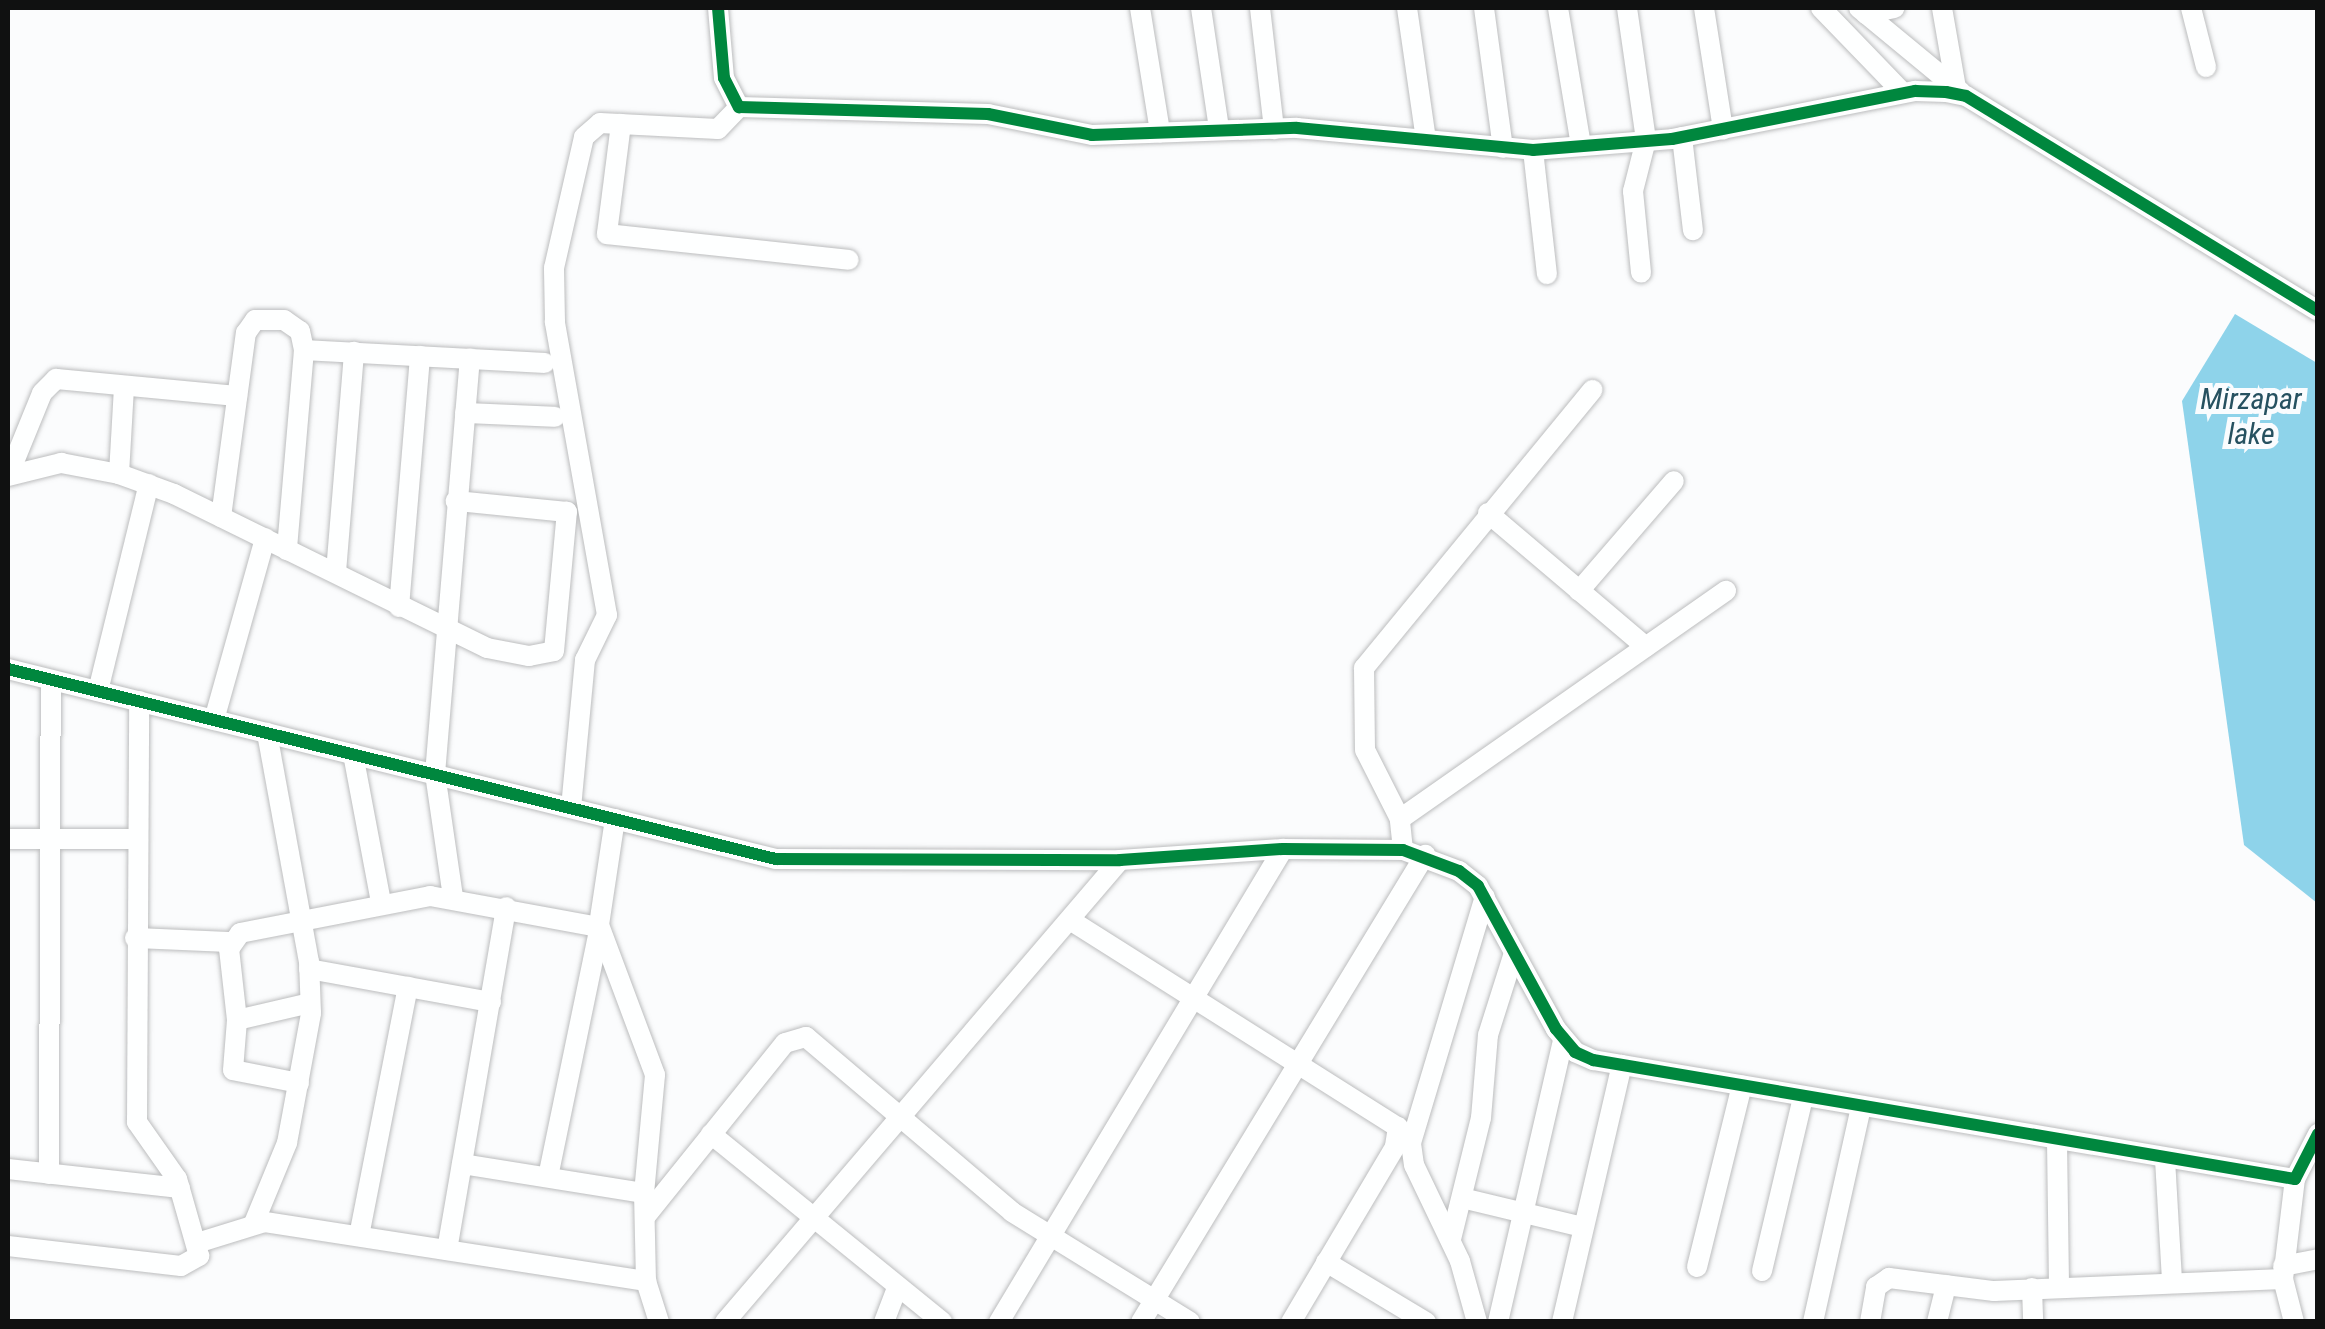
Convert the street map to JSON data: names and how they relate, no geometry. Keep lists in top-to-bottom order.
{
  "water": ["Mirzapar lake"]
}
